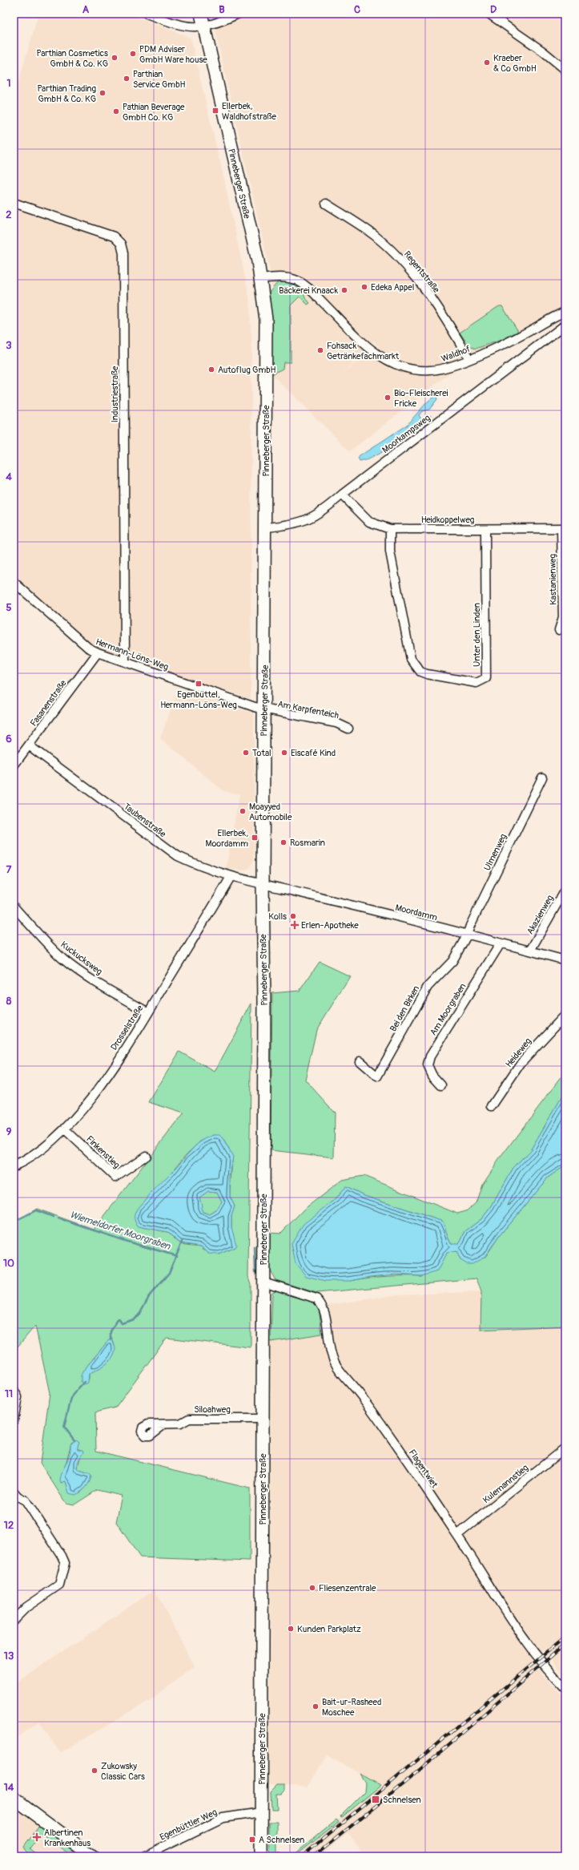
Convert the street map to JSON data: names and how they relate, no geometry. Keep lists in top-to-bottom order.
{
  "streets": {
    "main road": ["Pinneberger Straße"],
    "street": [
      "Regentstraße",
      "Waldhof",
      "Industriestraße",
      "Moorkampsweg",
      "Heidkoppelweg",
      "Kastanienweg",
      "Unter den Linden",
      "Hermann-Löns-Weg",
      "Fasanenstraße",
      "Am Karpfenteich",
      "Taubenstraße",
      "Ulmenweg",
      "Moordamm",
      "Akazienweg",
      "Kuckucksweg",
      "Bei den Birken",
      "Am Moorgraben",
      "Drosselstraße",
      "Heideweg",
      "Finkenstieg",
      "Siloahweg",
      "Flagentwiet",
      "Kulemannstieg",
      "Egenbüttler Weg"
    ]
  },
  "crossings": [
    ["Pinneberger Straße", "Waldhof"],
    ["Pinneberger Straße", "Moorkampsweg"],
    ["Pinneberger Straße", "Hermann-Löns-Weg"],
    ["Pinneberger Straße", "Am Karpfenteich"],
    ["Pinneberger Straße", "Taubenstraße"],
    ["Pinneberger Straße", "Moordamm"],
    ["Pinneberger Straße", "Siloahweg"],
    ["Pinneberger Straße", "Flagentwiet"],
    ["Pinneberger Straße", "Egenbüttler Weg"],
    ["Regentstraße", "Waldhof"],
    ["Industriestraße", "Hermann-Löns-Weg"],
    ["Moorkampsweg", "Heidkoppelweg"],
    ["Heidkoppelweg", "Kastanienweg"],
    ["Heidkoppelweg", "Unter den Linden"],
    ["Hermann-Löns-Weg", "Fasanenstraße"],
    ["Hermann-Löns-Weg", "Am Karpfenteich"],
    ["Fasanenstraße", "Taubenstraße"],
    ["Taubenstraße", "Moordamm"],
    ["Taubenstraße", "Drosselstraße"],
    ["Ulmenweg", "Moordamm"],
    ["Ulmenweg", "Bei den Birken"],
    ["Moordamm", "Akazienweg"],
    ["Moordamm", "Bei den Birken"],
    ["Moordamm", "Am Moorgraben"],
    ["Kuckucksweg", "Drosselstraße"],
    ["Drosselstraße", "Finkenstieg"],
    ["Flagentwiet", "Kulemannstieg"]
  ],
  "water": ["Wiemeldorfer Moorgraben"],
  "places": {
    "other": [
      "PDM Adviser GmbH Ware house",
      "Parthian Cosmetics GmbH & Co. KG",
      "Kraeber & Co GmbH",
      "Parthian Service GmbH",
      "Parthian Trading GmbH & Co. KG",
      "Pathian Beverage GmbH Co. KG",
      "Edeka Appel",
      "Bäckerei Knaack",
      "Fohsack Getränkefachmarkt",
      "Autoflug GmbH",
      "Bio-Fleischerei Fricke",
      "Total",
      "Eiscafé Kind",
      "Moayyed Automobile",
      "Rosmarin",
      "Kolls",
      "Fliesenzentrale",
      "Kunden Parkplatz",
      "Bait-ur-Rasheed Moschee",
      "Zukowsky Classic Cars"
    ],
    "transit": [
      "Ellerbek, Waldhofstraße",
      "Egenbüttel, Hermann-Löns-Weg",
      "Ellerbek, Moordamm",
      "Schnelsen",
      "A Schnelsen"
    ],
    "health": ["Erlen-Apotheke", "Albertinen Krankenhaus"]
  },
  "grid": {
    "columns": [
      "A",
      "B",
      "C",
      "D"
    ],
    "rows": [
      "1",
      "2",
      "3",
      "4",
      "5",
      "6",
      "7",
      "8",
      "9",
      "10",
      "11",
      "12",
      "13",
      "14"
    ]
  }
}
